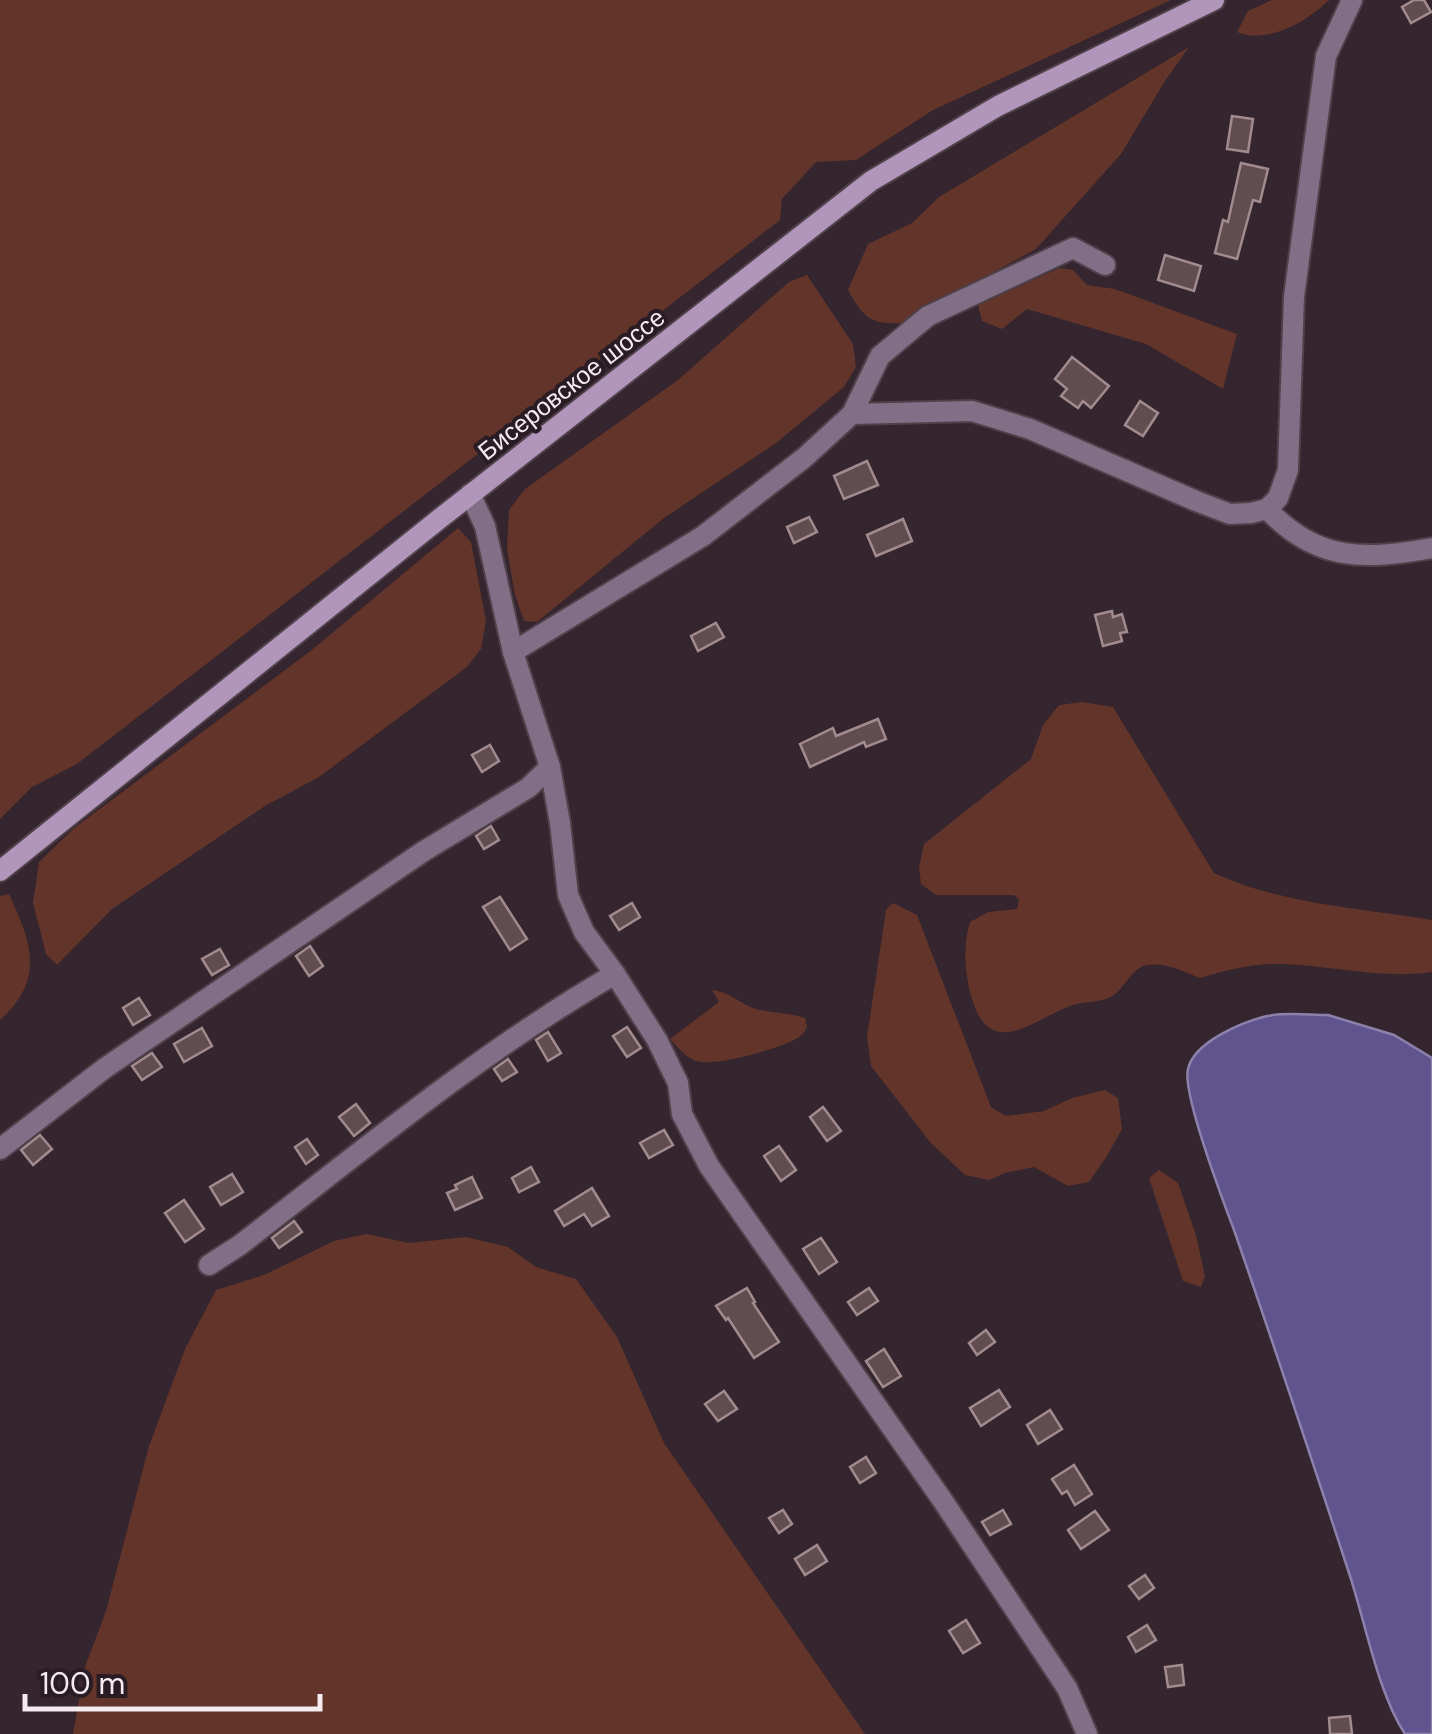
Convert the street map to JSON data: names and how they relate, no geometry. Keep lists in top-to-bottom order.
{
  "streets": {
    "main road": ["Бисеровское шоссе"]
  },
  "scale_bar": "100 m"
}
